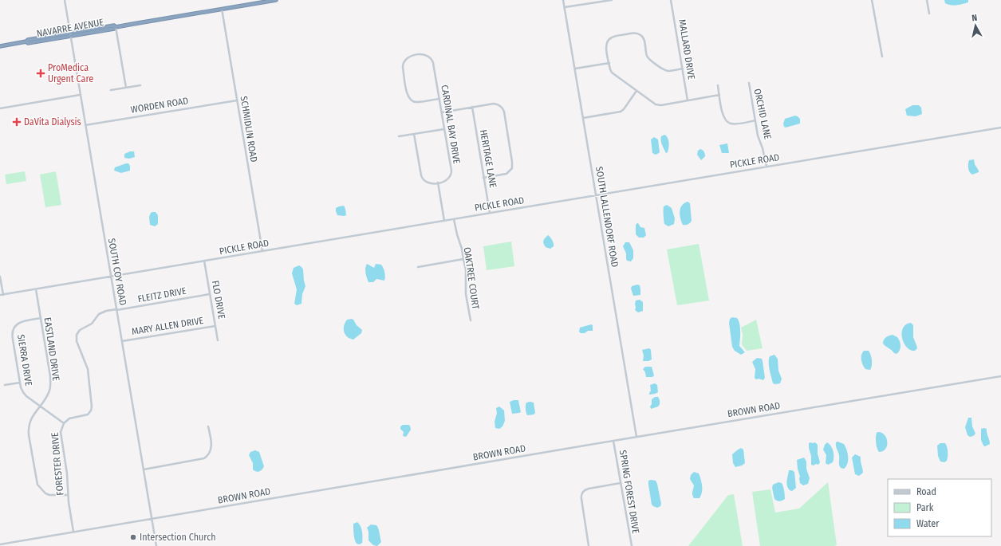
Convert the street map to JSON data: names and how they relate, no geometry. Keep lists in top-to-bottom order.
{
  "streets": {
    "highway": ["NAVARRE AVENUE"],
    "street": [
      "MALLARD DRIVE",
      "WORDEN ROAD",
      "ORCHID LANE",
      "CARDINAL BAY DRIVE",
      "SCHMIDLIN ROAD",
      "HERITAGE LANE",
      "PICKLE ROAD",
      "SOUTH LALLENDORF ROAD",
      "SOUTH COY ROAD",
      "OAKTREE COURT",
      "FLEITZ DRIVE",
      "FLO DRIVE",
      "MARY ALLEN DRIVE",
      "EASTLAND DRIVE",
      "SIERRA DRIVE",
      "BROWN ROAD",
      "FORESTER DRIVE",
      "SPRING FOREST DRIVE"
    ]
  },
  "crossings": [
    ["NAVARRE AVENUE", "SCHMIDLIN ROAD"],
    ["NAVARRE AVENUE", "SOUTH COY ROAD"],
    ["WORDEN ROAD", "SCHMIDLIN ROAD"],
    ["WORDEN ROAD", "SOUTH COY ROAD"],
    ["ORCHID LANE", "PICKLE ROAD"],
    ["SCHMIDLIN ROAD", "PICKLE ROAD"],
    ["HERITAGE LANE", "PICKLE ROAD"],
    ["PICKLE ROAD", "SOUTH LALLENDORF ROAD"],
    ["PICKLE ROAD", "SOUTH COY ROAD"],
    ["PICKLE ROAD", "OAKTREE COURT"],
    ["PICKLE ROAD", "FLO DRIVE"],
    ["PICKLE ROAD", "EASTLAND DRIVE"],
    ["SOUTH LALLENDORF ROAD", "BROWN ROAD"],
    ["SOUTH COY ROAD", "FLEITZ DRIVE"],
    ["SOUTH COY ROAD", "MARY ALLEN DRIVE"],
    ["SOUTH COY ROAD", "BROWN ROAD"],
    ["FLEITZ DRIVE", "FLO DRIVE"],
    ["FLEITZ DRIVE", "FORESTER DRIVE"],
    ["FLO DRIVE", "MARY ALLEN DRIVE"],
    ["EASTLAND DRIVE", "SIERRA DRIVE"],
    ["EASTLAND DRIVE", "FORESTER DRIVE"],
    ["SIERRA DRIVE", "FORESTER DRIVE"],
    ["BROWN ROAD", "FORESTER DRIVE"],
    ["BROWN ROAD", "SPRING FOREST DRIVE"]
  ],
  "places": {
    "health": ["ProMedica Urgent Care", "DaVita Dialysis"],
    "other": ["Intersection Church"]
  },
  "legend": ["Road", "Park", "Water"],
  "north": "top"
}
